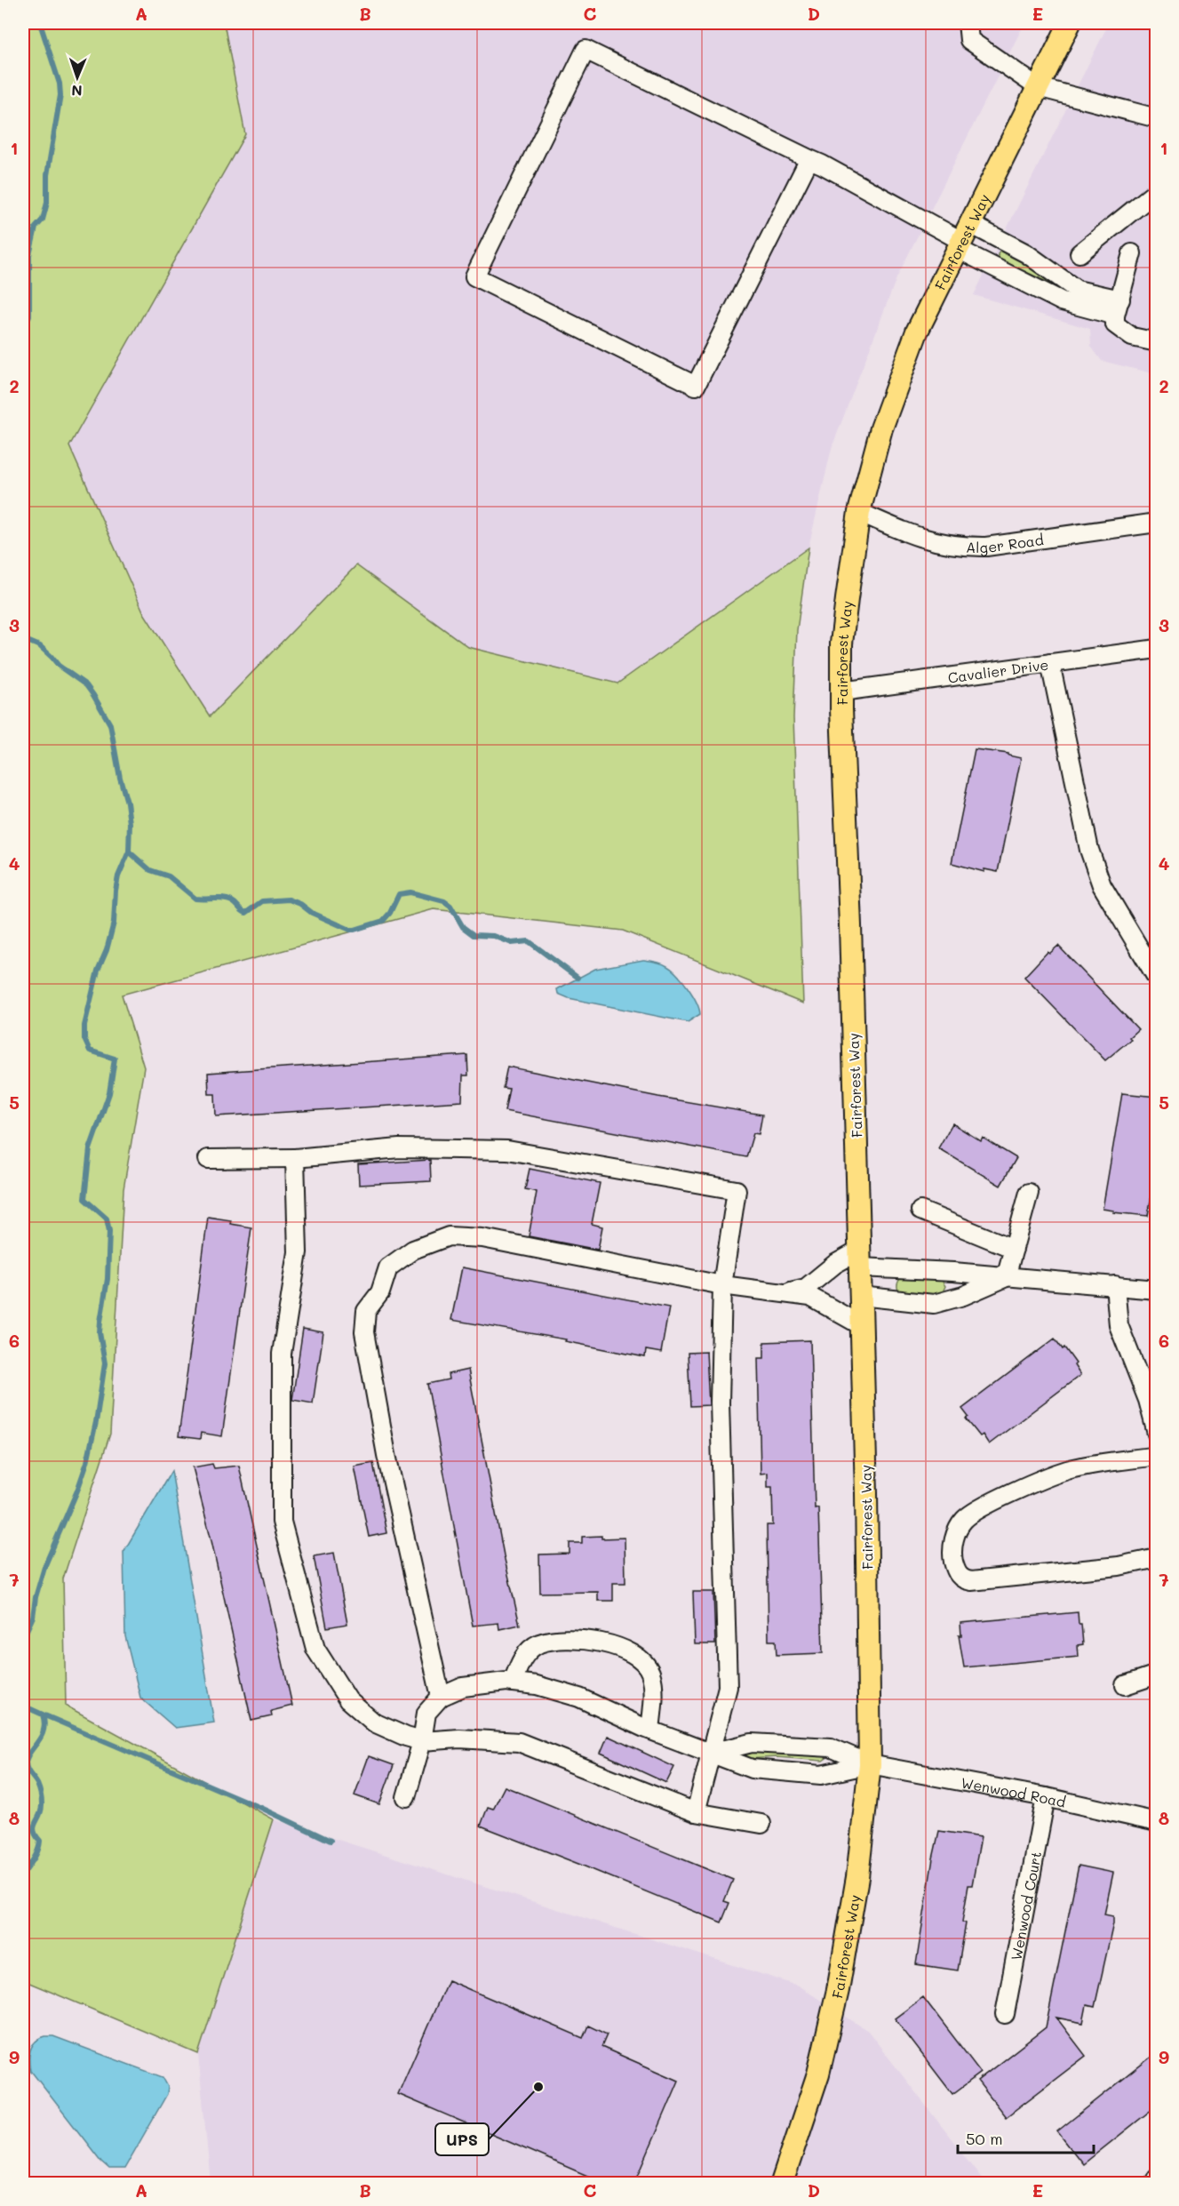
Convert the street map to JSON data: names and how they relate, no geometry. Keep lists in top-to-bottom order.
{
  "streets": {
    "main road": ["Fairforest Way"],
    "street": [
      "Alger Road",
      "Cavalier Drive",
      "Wenwood Road",
      "Wenwood Court"
    ]
  },
  "crossings": [
    ["Fairforest Way", "Alger Road"],
    ["Fairforest Way", "Cavalier Drive"],
    ["Fairforest Way", "Wenwood Road"],
    ["Wenwood Road", "Wenwood Court"]
  ],
  "places": ["UPS"],
  "scale_bar": "50 m",
  "north": "bottom",
  "grid": {
    "columns": [
      "A",
      "B",
      "C",
      "D",
      "E"
    ],
    "rows": [
      "1",
      "2",
      "3",
      "4",
      "5",
      "6",
      "7",
      "8",
      "9"
    ]
  }
}
